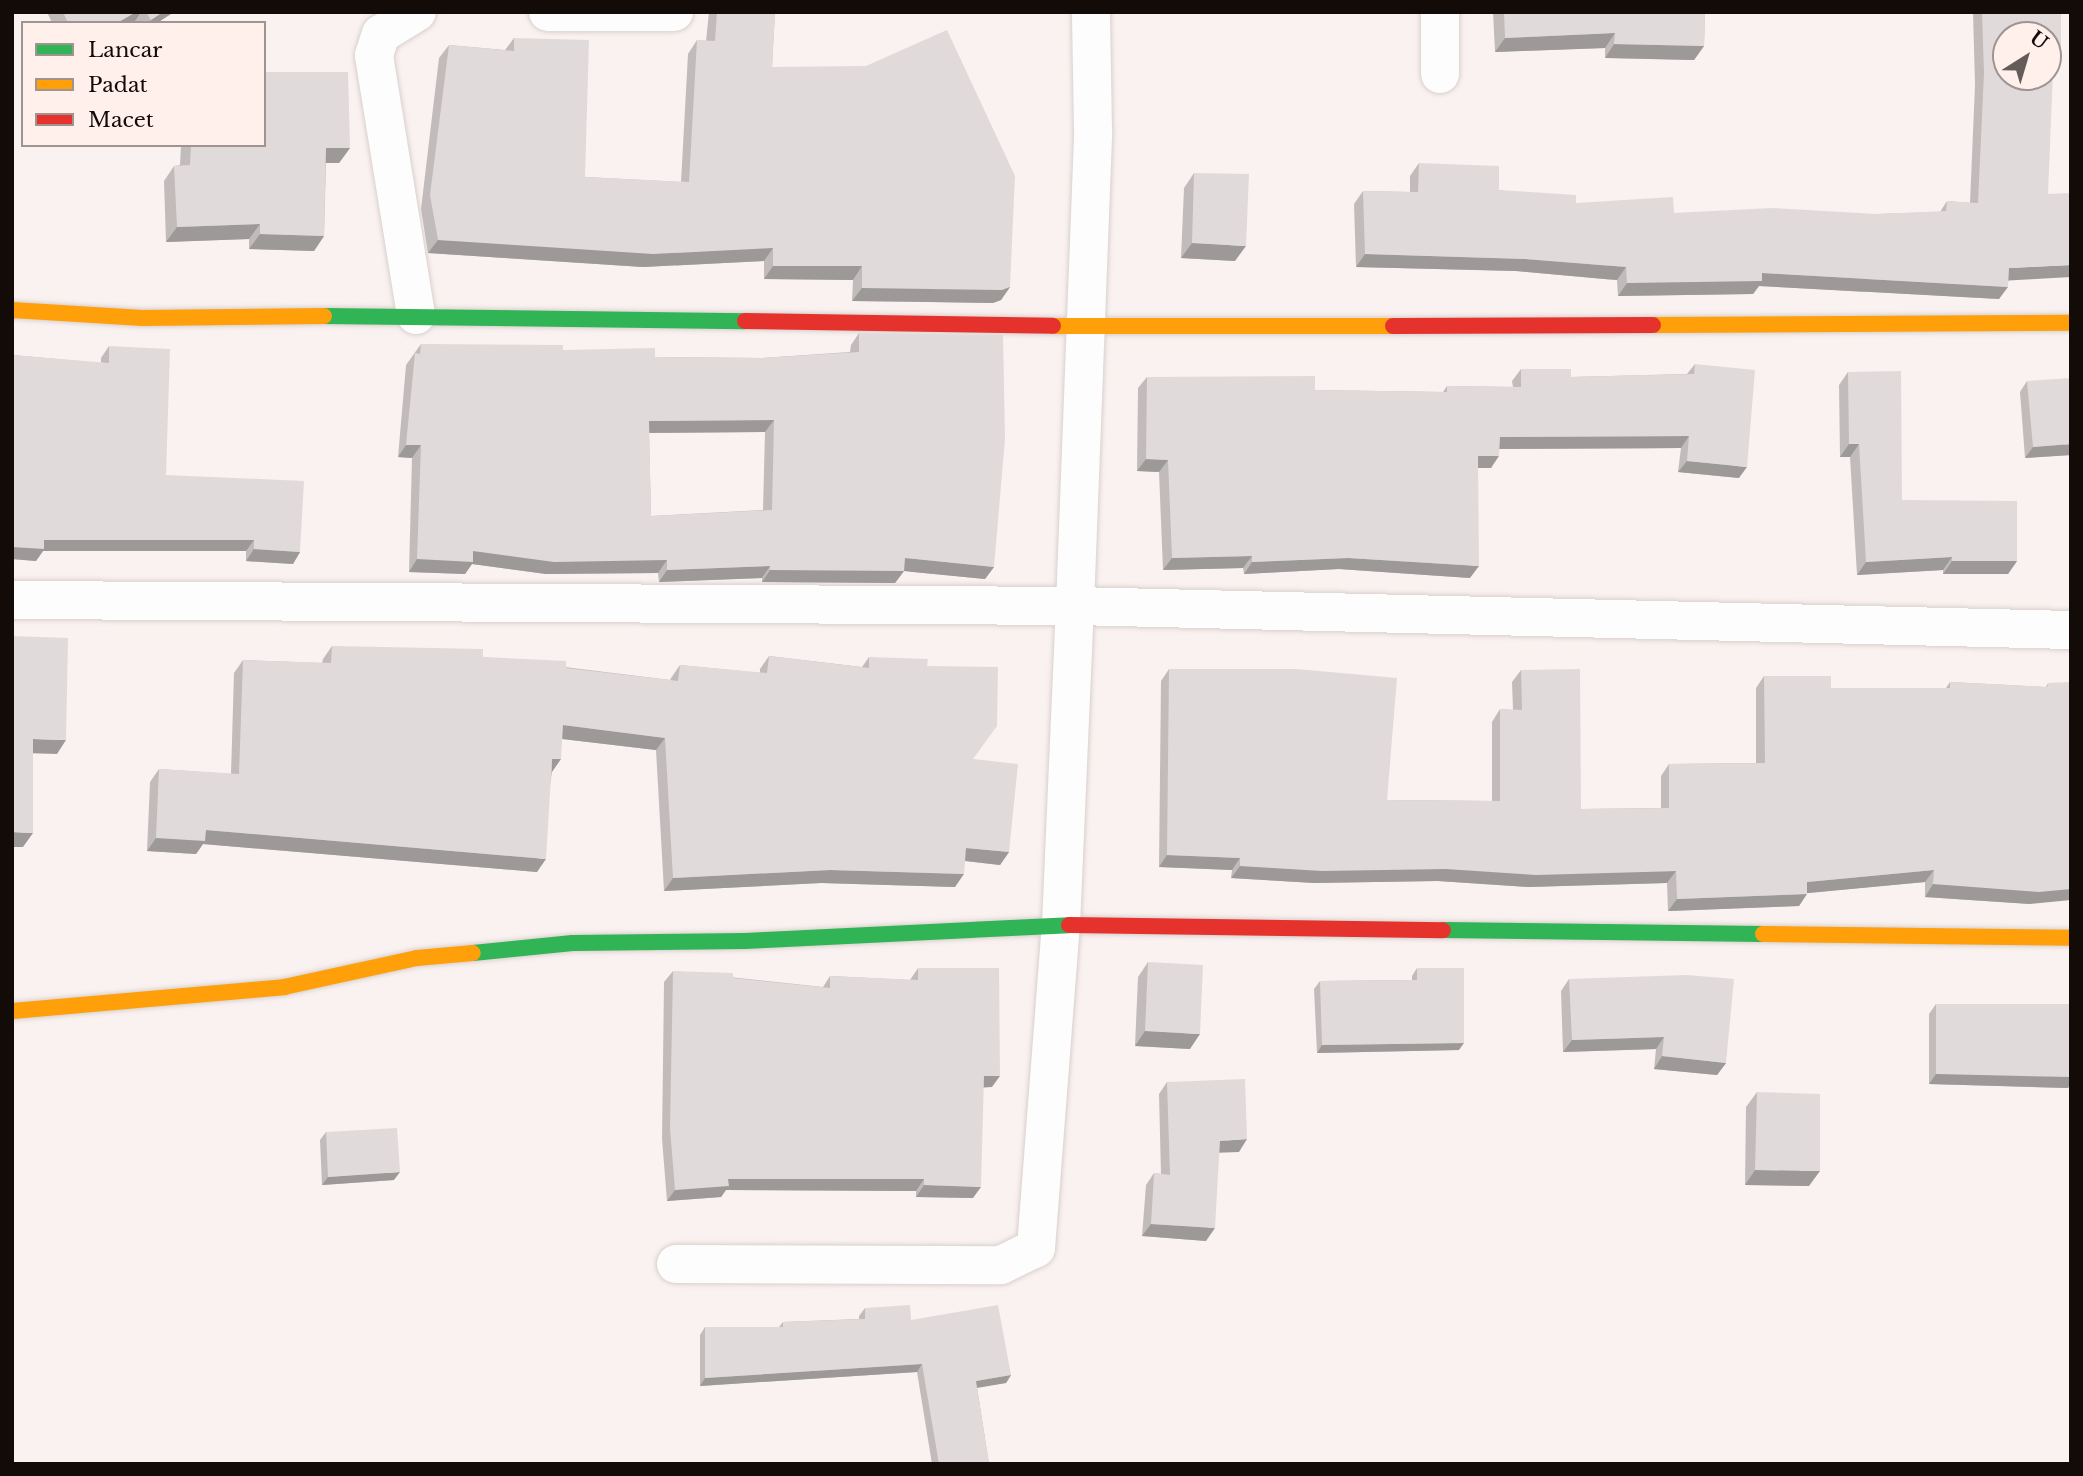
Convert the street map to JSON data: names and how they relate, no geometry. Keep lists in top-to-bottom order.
{
  "legend": ["Lancar", "Padat", "Macet"],
  "north": "top right"
}
